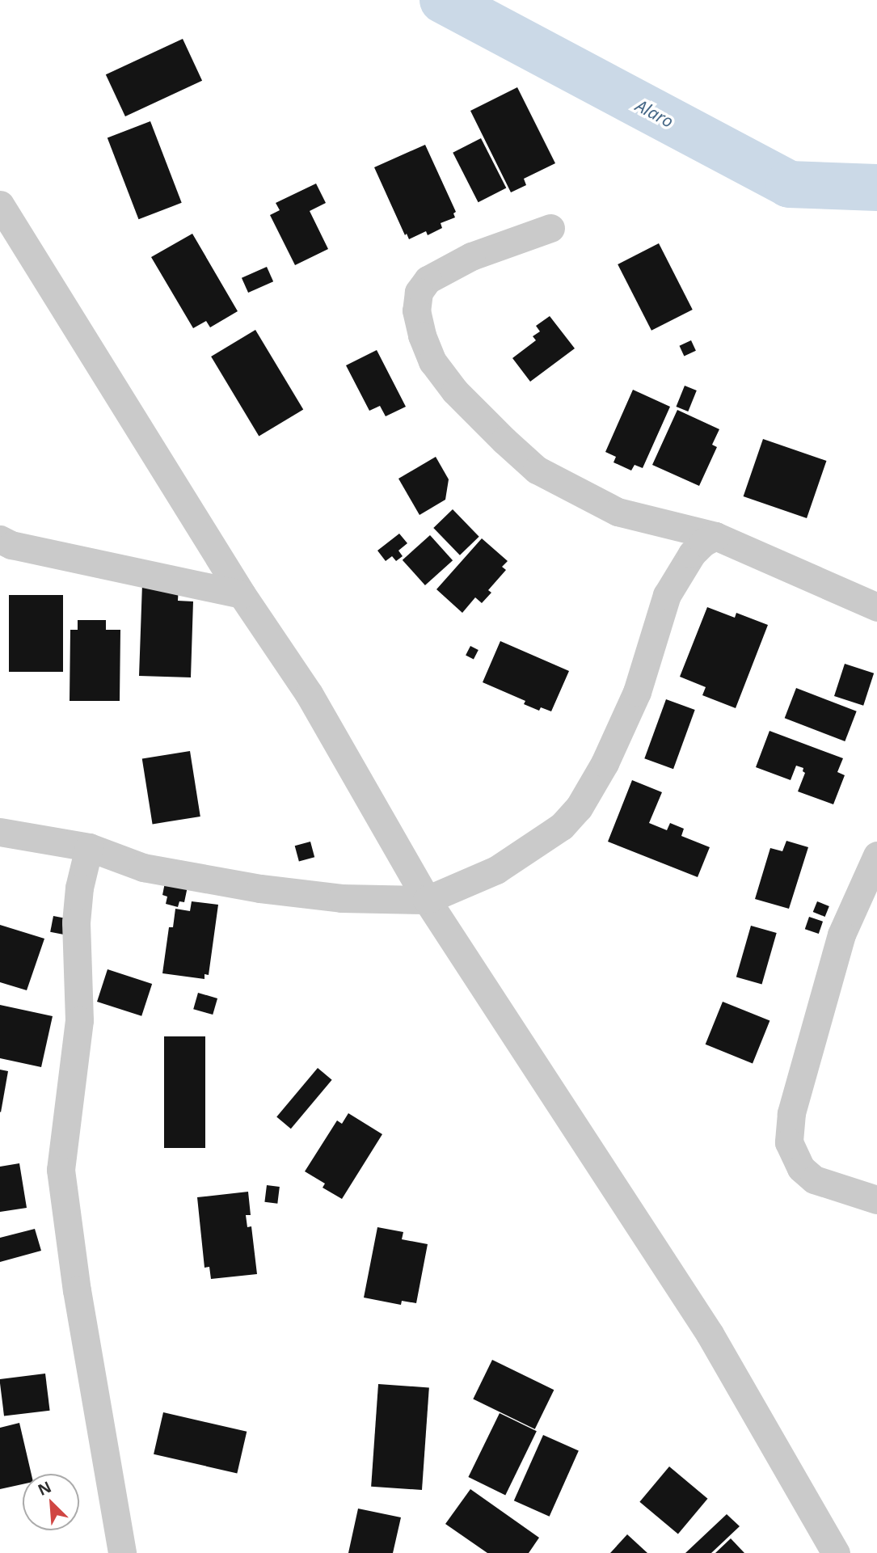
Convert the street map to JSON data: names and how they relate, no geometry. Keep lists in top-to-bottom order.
{
  "water": ["Alaro"],
  "north": "top left"
}
